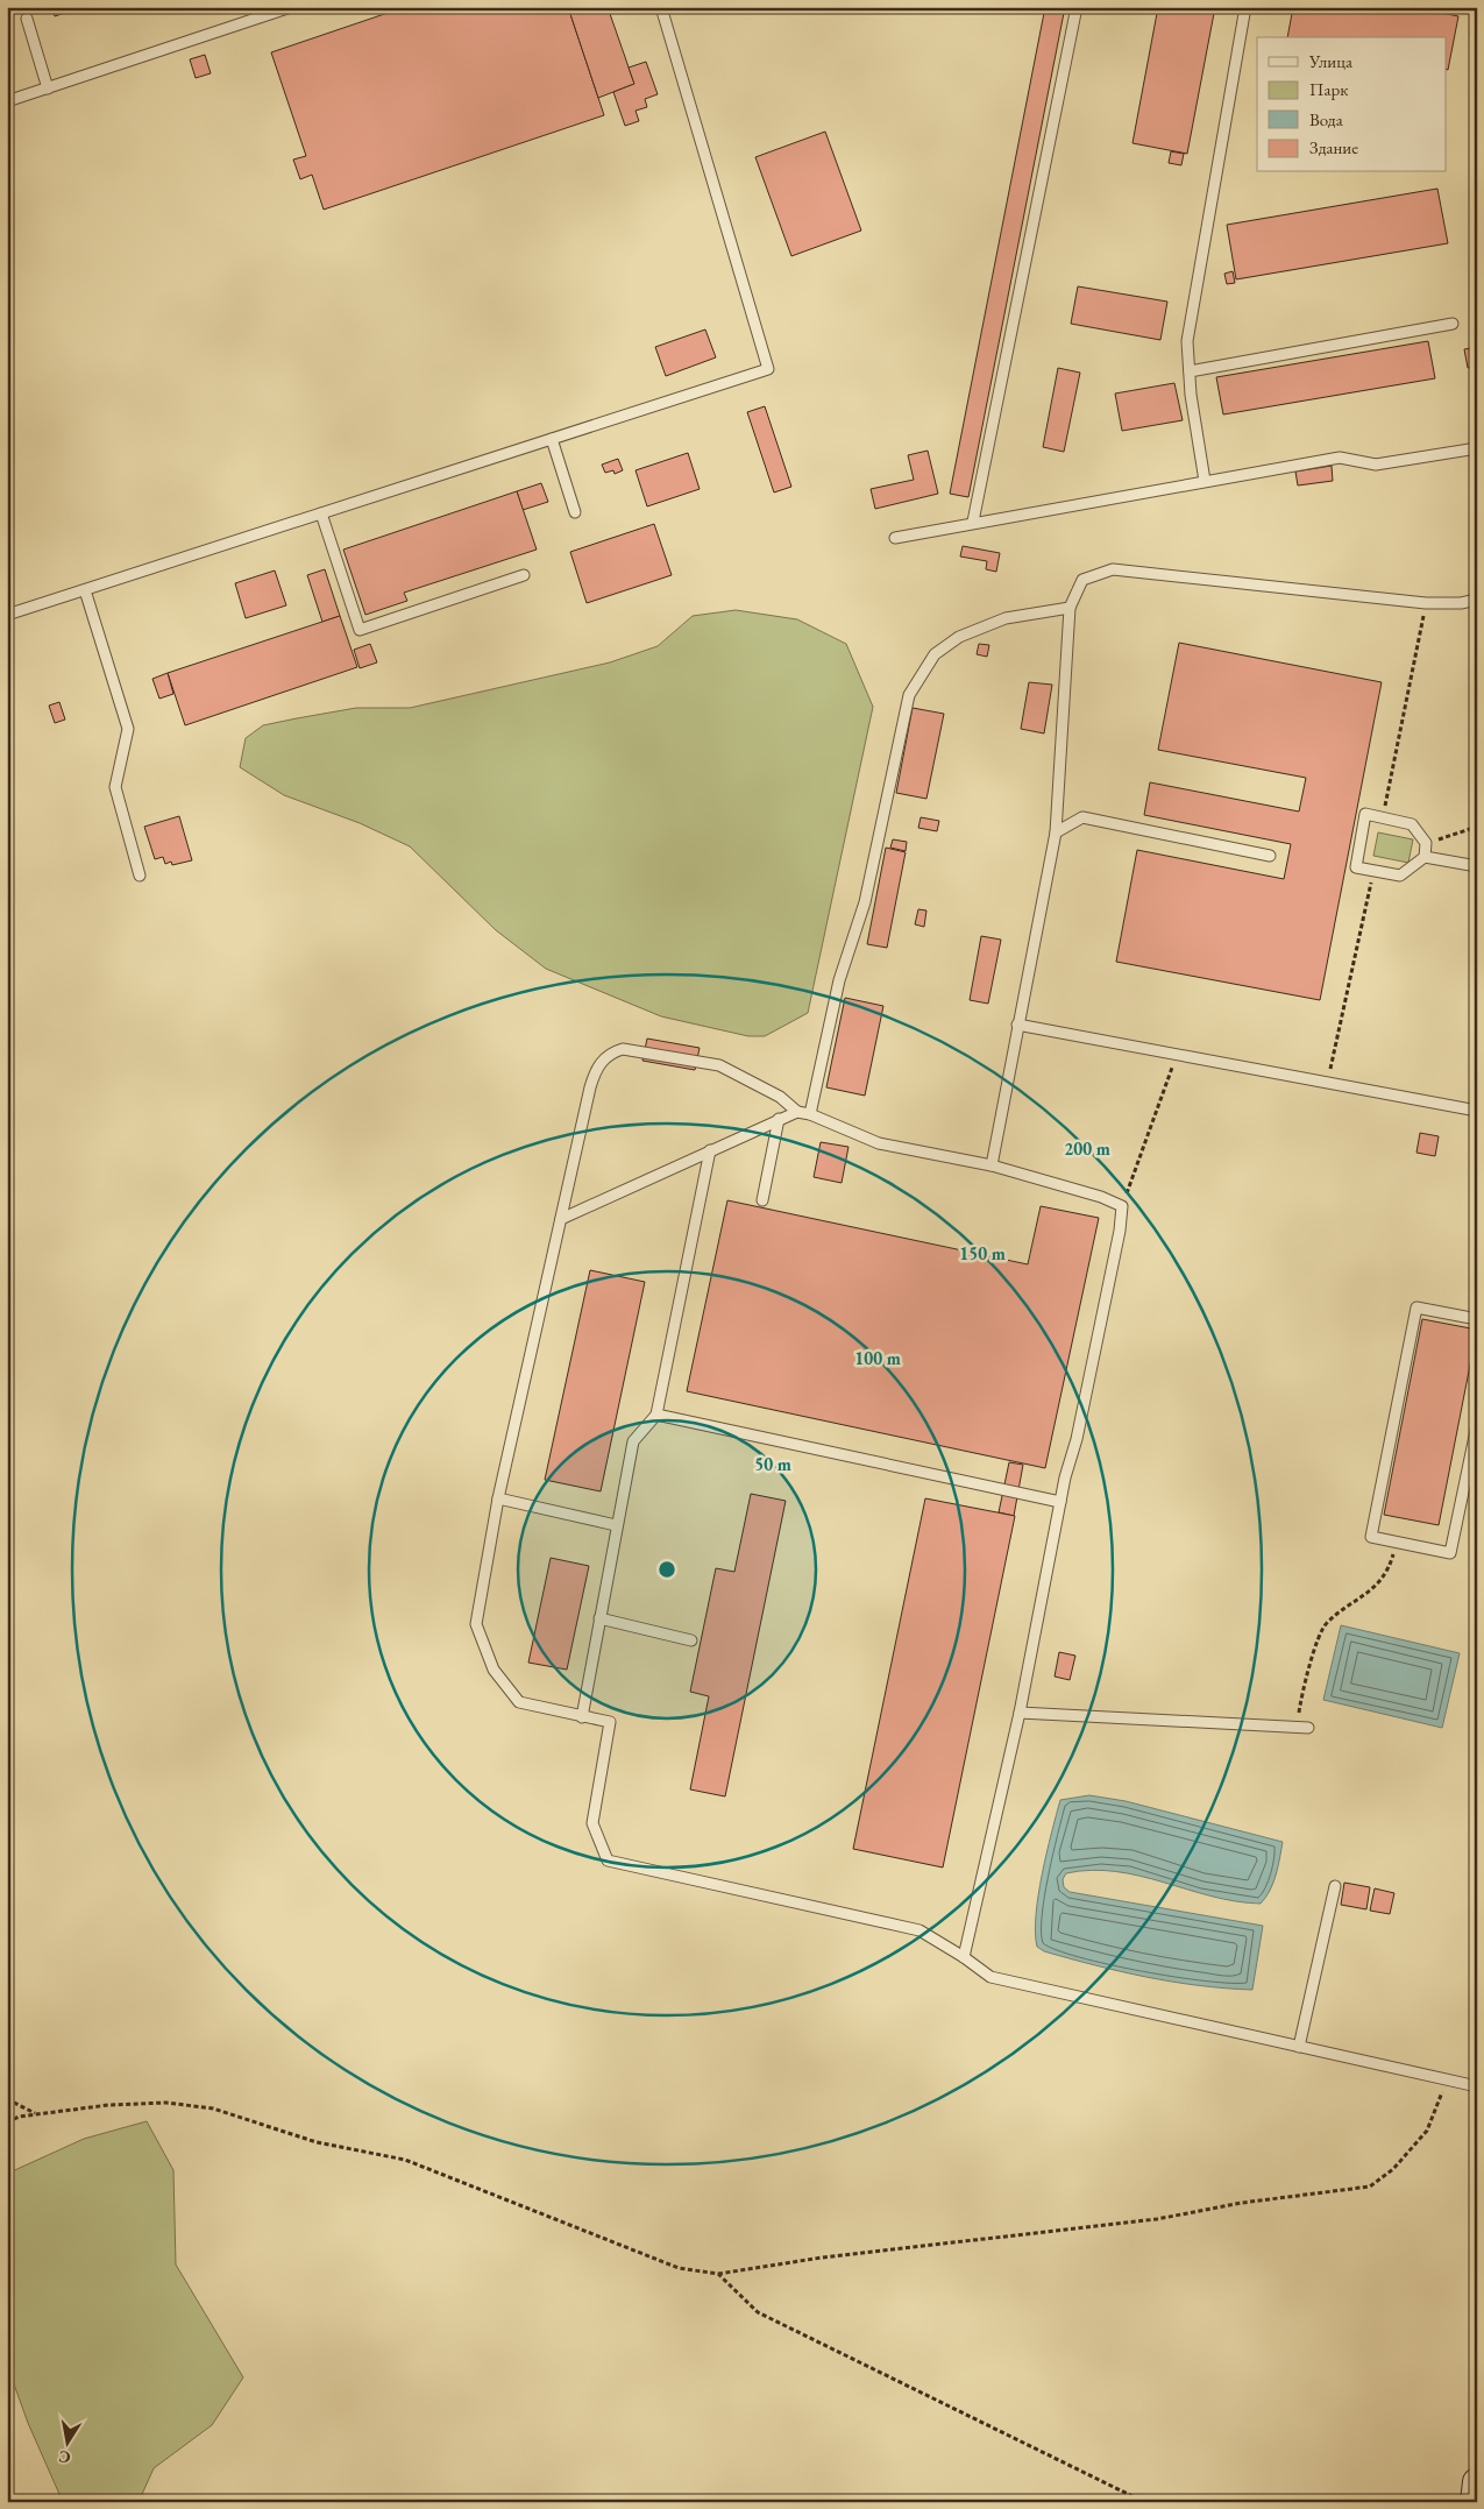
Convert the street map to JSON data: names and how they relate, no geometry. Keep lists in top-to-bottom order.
{
  "legend": [
    "Улица",
    "Парк",
    "Вода",
    "Здание"
  ],
  "north": "bottom",
  "rings": [
    "200 m",
    "150 m",
    "100 m",
    "50 m"
  ]
}
